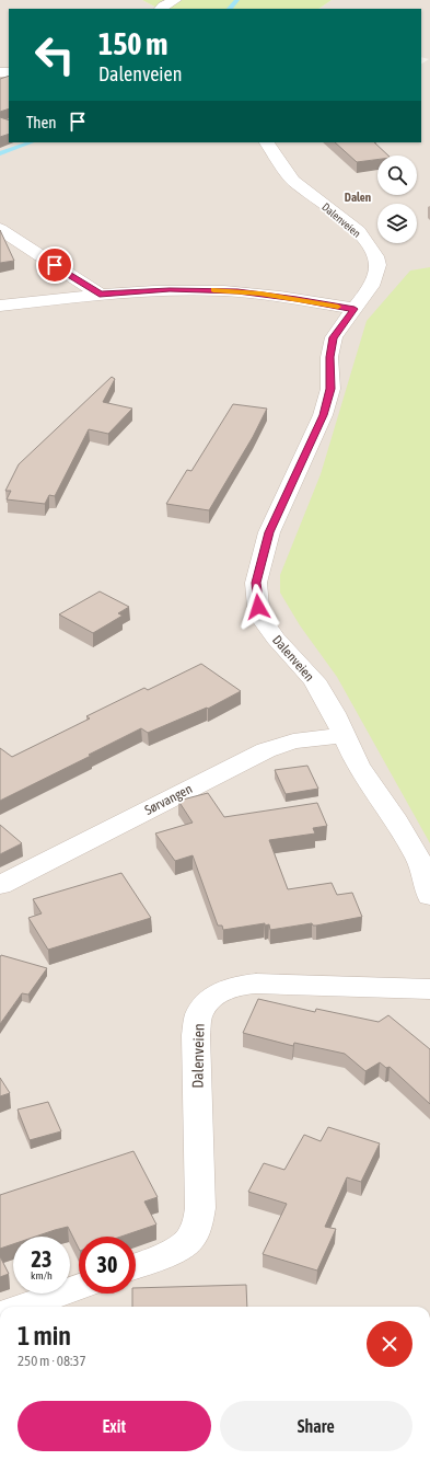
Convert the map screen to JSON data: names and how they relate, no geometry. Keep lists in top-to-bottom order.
{
  "streets": {
    "street": ["Dalenveien", "Sørvangen"]
  },
  "crossings": [
    ["Dalenveien", "Sørvangen"]
  ],
  "districts": ["Dalen"],
  "page": {
    "turn": ["150 m", "Dalenveien"],
    "then": "Then",
    "speed": "23 km/h",
    "limit": "30",
    "heading": ["1 min", "250 m · 08:37"],
    "buttons": ["Exit", "Share"]
  }
}
